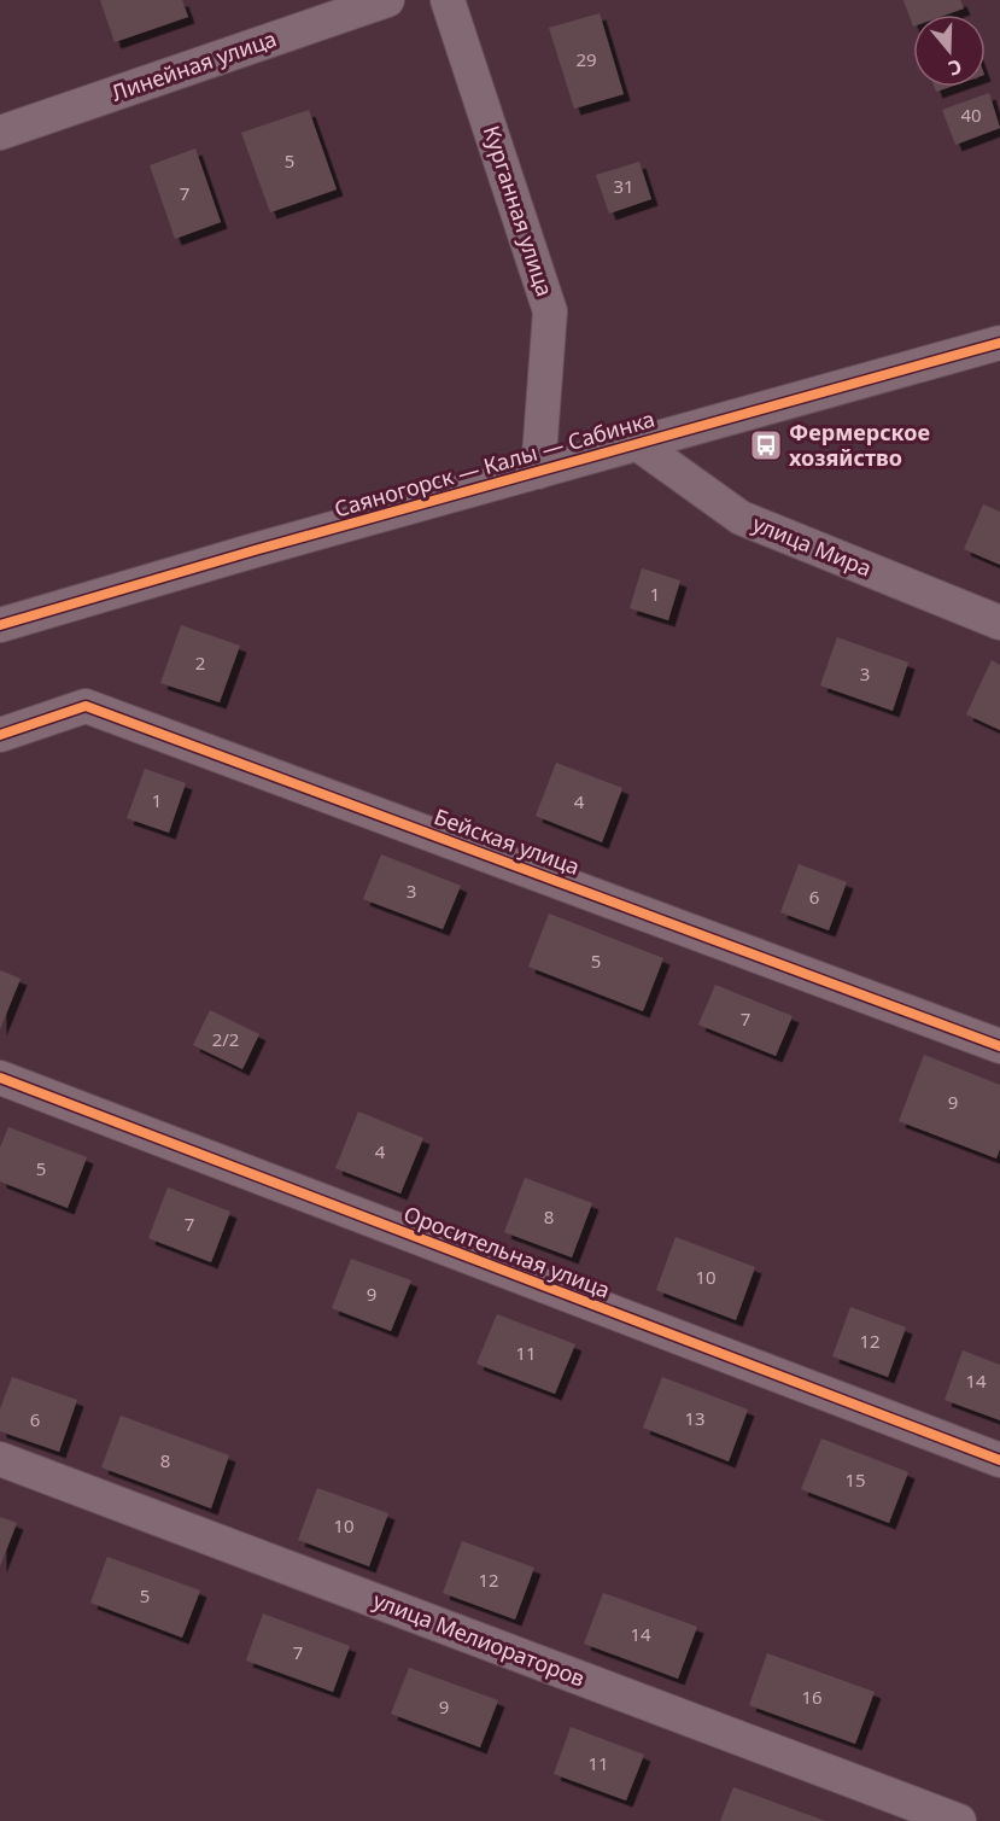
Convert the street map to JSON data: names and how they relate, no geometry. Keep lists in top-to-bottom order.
{
  "streets": {
    "street": [
      "Линейная улица",
      "Курганная улица",
      "Саяногорск — Калы — Сабинка",
      "улица Мира",
      "Бейская улица",
      "Оросительная улица",
      "улица Мелиораторов"
    ]
  },
  "crossings": [
    ["Курганная улица", "Саяногорск — Калы — Сабинка"],
    ["Саяногорск — Калы — Сабинка", "улица Мира"]
  ],
  "places": {
    "bus stop": ["Фермерское хозяйство"]
  },
  "house_numbers": [
    "29",
    "40",
    "5",
    "31",
    "7",
    "1",
    "2",
    "3",
    "1",
    "4",
    "3",
    "6",
    "5",
    "7",
    "2/2",
    "9",
    "4",
    "5",
    "8",
    "7",
    "10",
    "9",
    "12",
    "11",
    "14",
    "13",
    "6",
    "8",
    "15",
    "10",
    "12",
    "5",
    "14",
    "7",
    "16",
    "9",
    "11"
  ],
  "north": "bottom"
}
